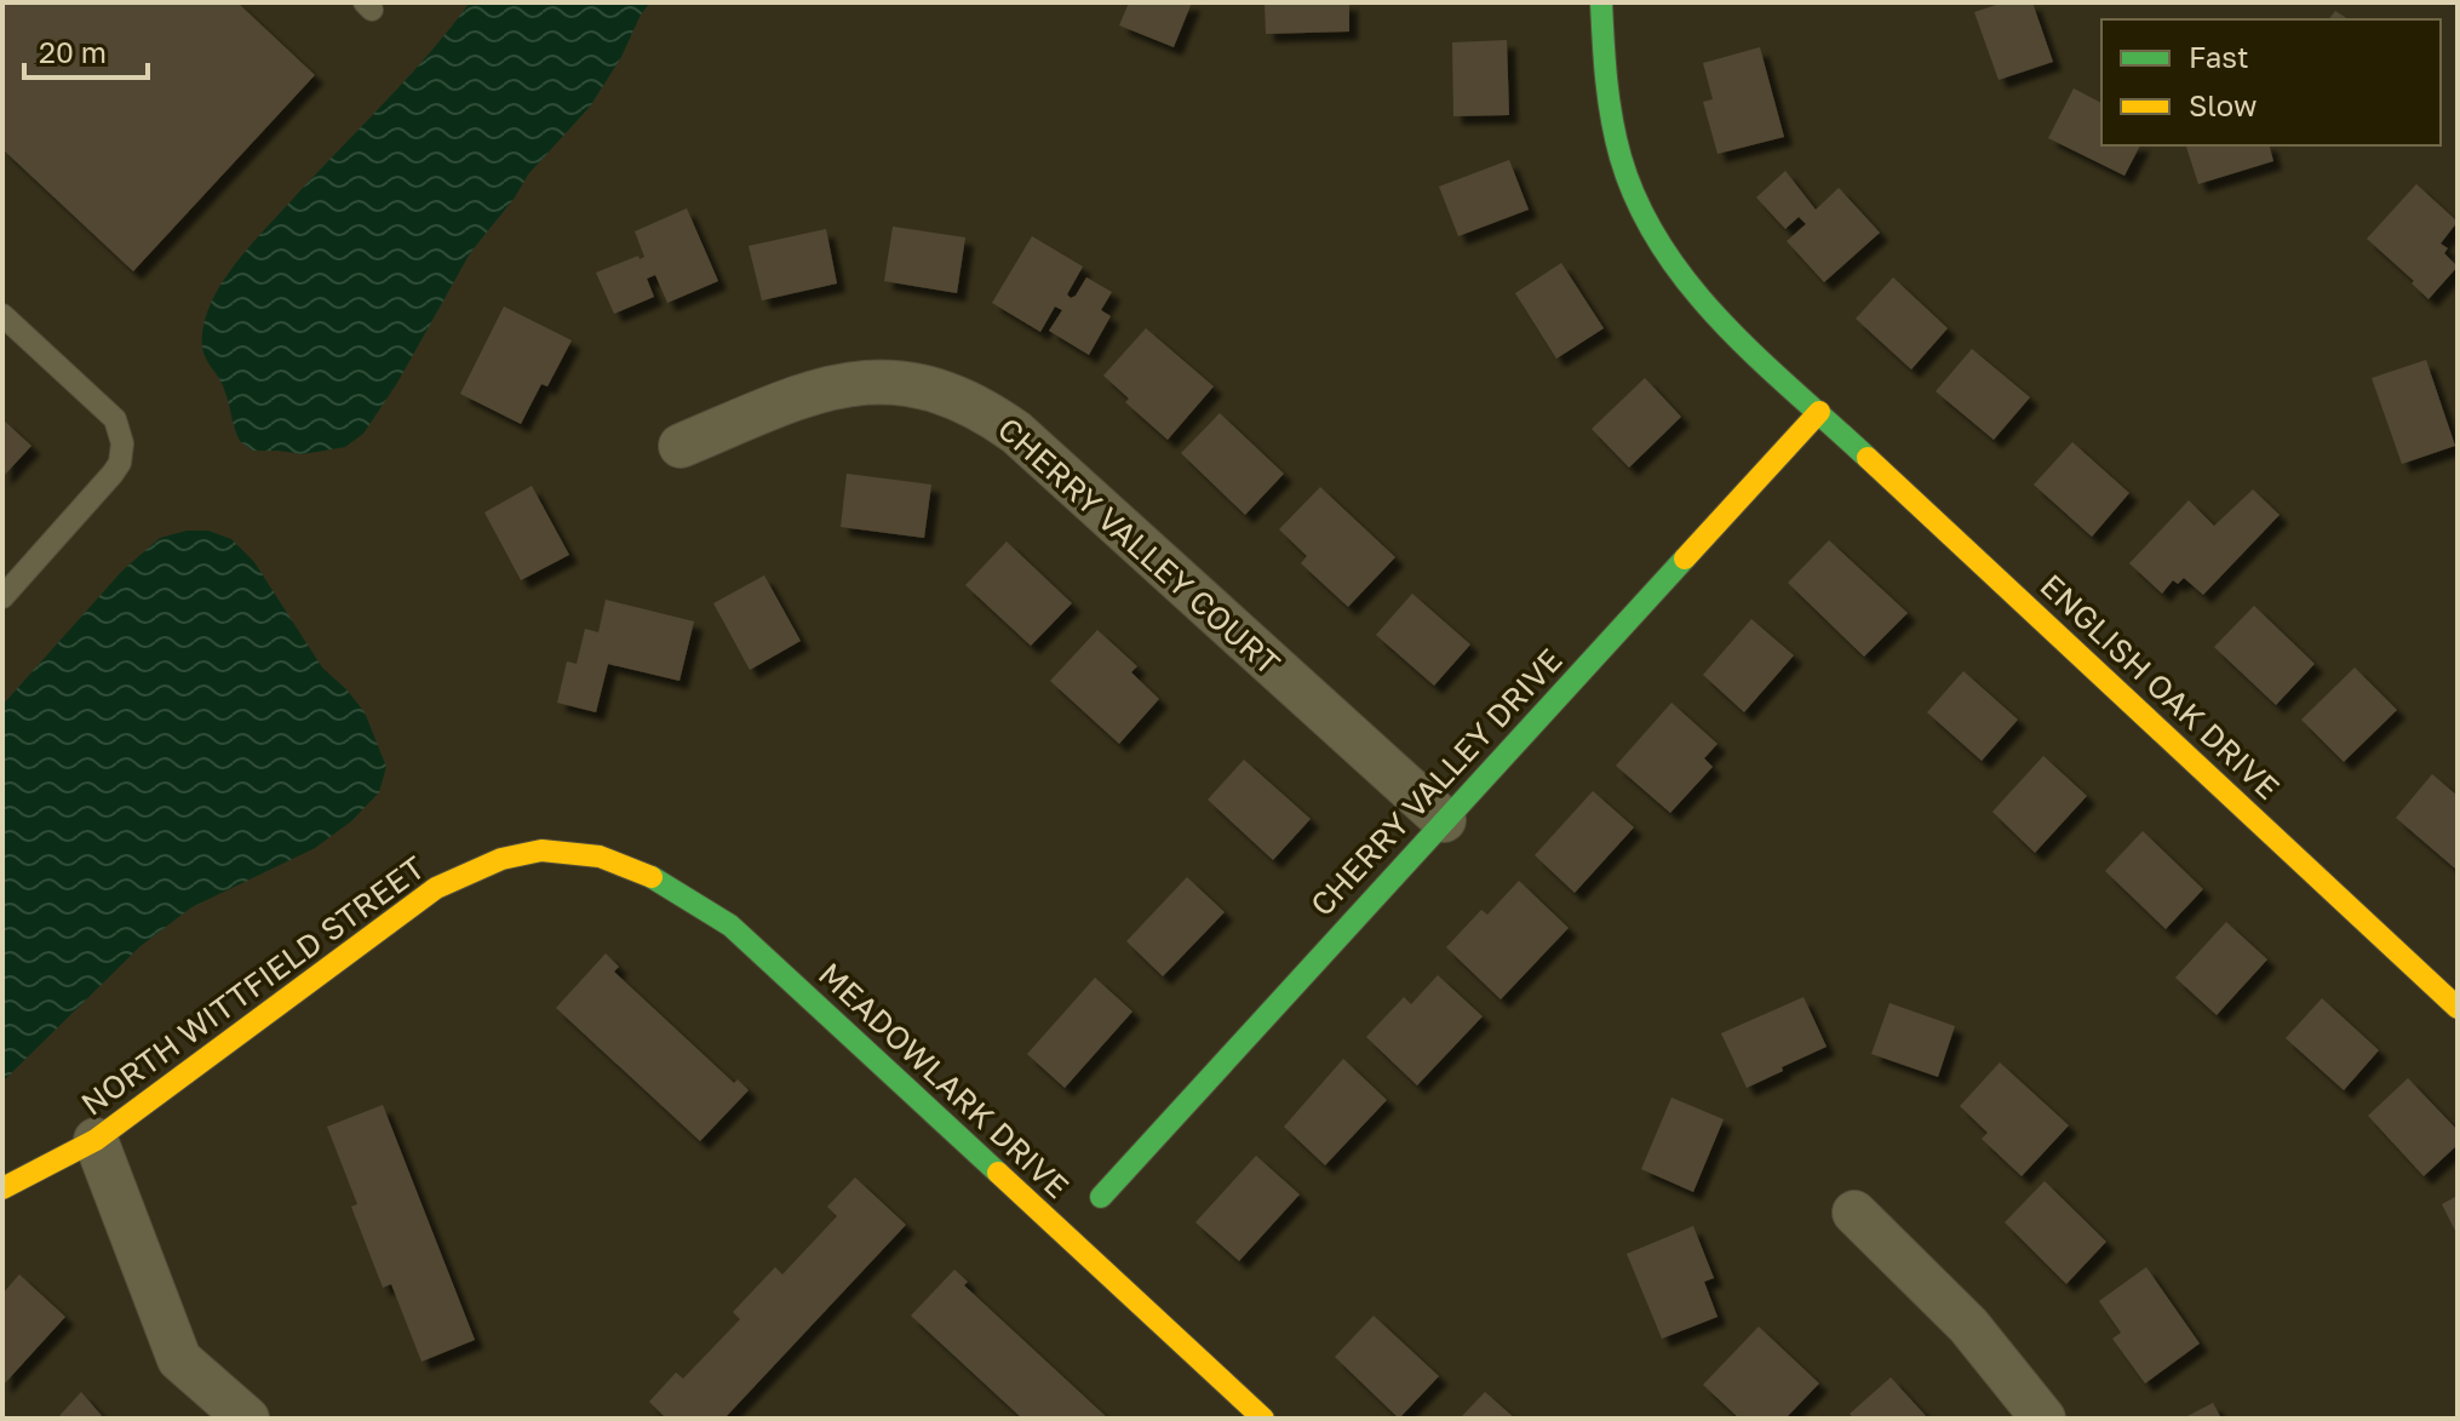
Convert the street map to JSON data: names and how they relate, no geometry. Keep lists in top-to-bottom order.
{
  "streets": {
    "street": [
      "CHERRY VALLEY COURT",
      "ENGLISH OAK DRIVE",
      "CHERRY VALLEY DRIVE",
      "NORTH WITTFIELD STREET",
      "MEADOWLARK DRIVE"
    ]
  },
  "crossings": [
    ["CHERRY VALLEY COURT", "CHERRY VALLEY DRIVE"],
    ["ENGLISH OAK DRIVE", "CHERRY VALLEY DRIVE"],
    ["NORTH WITTFIELD STREET", "MEADOWLARK DRIVE"]
  ],
  "legend": ["Fast", "Slow"],
  "scale_bar": "20 m"
}
